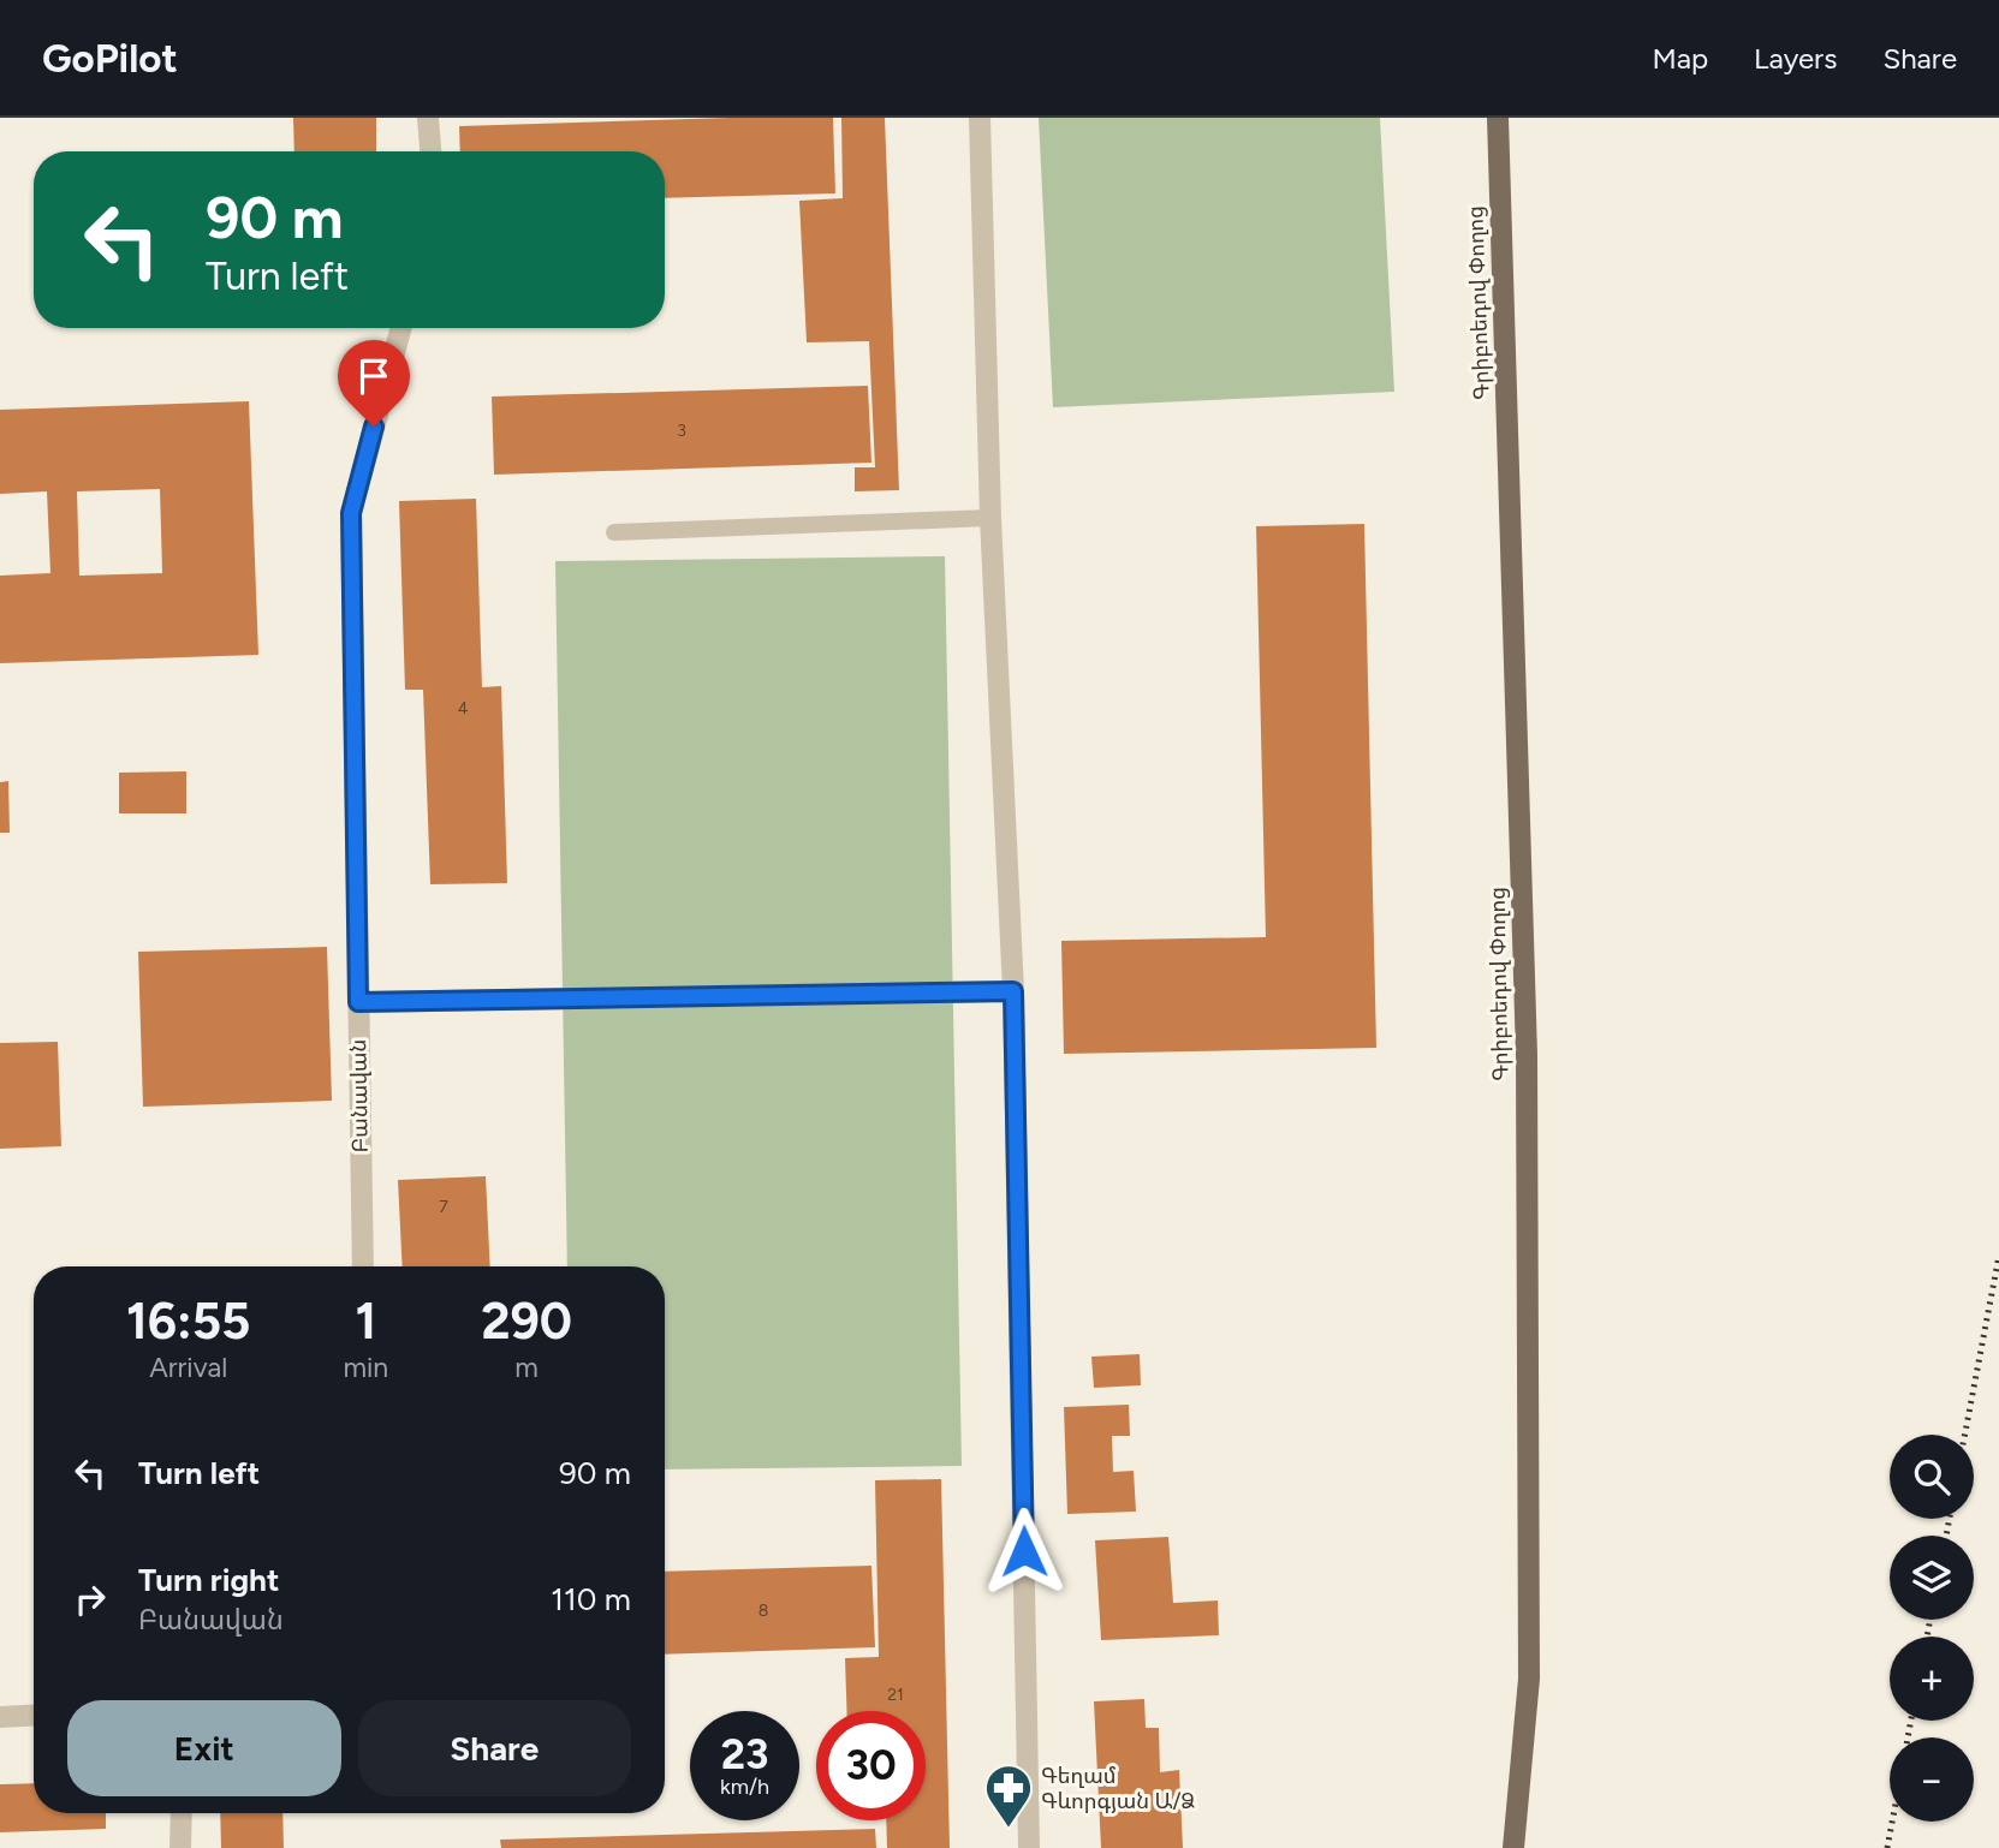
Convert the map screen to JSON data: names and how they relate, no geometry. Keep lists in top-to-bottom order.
{
  "streets": {
    "main road": ["Գրիբոեդով Փողոց"],
    "street": ["Բանավան"]
  },
  "places": {
    "pharmacy": ["Գեղամ Գևորգյան Ա/Ձ"]
  },
  "house_numbers": [
    "3",
    "4",
    "7",
    "8",
    "21"
  ],
  "page": {
    "header": "GoPilot",
    "nav": ["Map", "Layers", "Share"],
    "turn": ["90 m", "Turn left"],
    "eta": [
      "16:55",
      "Arrival",
      "1",
      "min",
      "290",
      "m"
    ],
    "list": [
      {
        "name": "Turn left",
        "value": "90 m"
      },
      {
        "name": "Turn right",
        "note": "Բանավան",
        "value": "110 m"
      }
    ],
    "map_buttons": ["+", "−"],
    "buttons": ["Exit", "Share"],
    "speed": "23 km/h",
    "limit": "30"
  }
}
